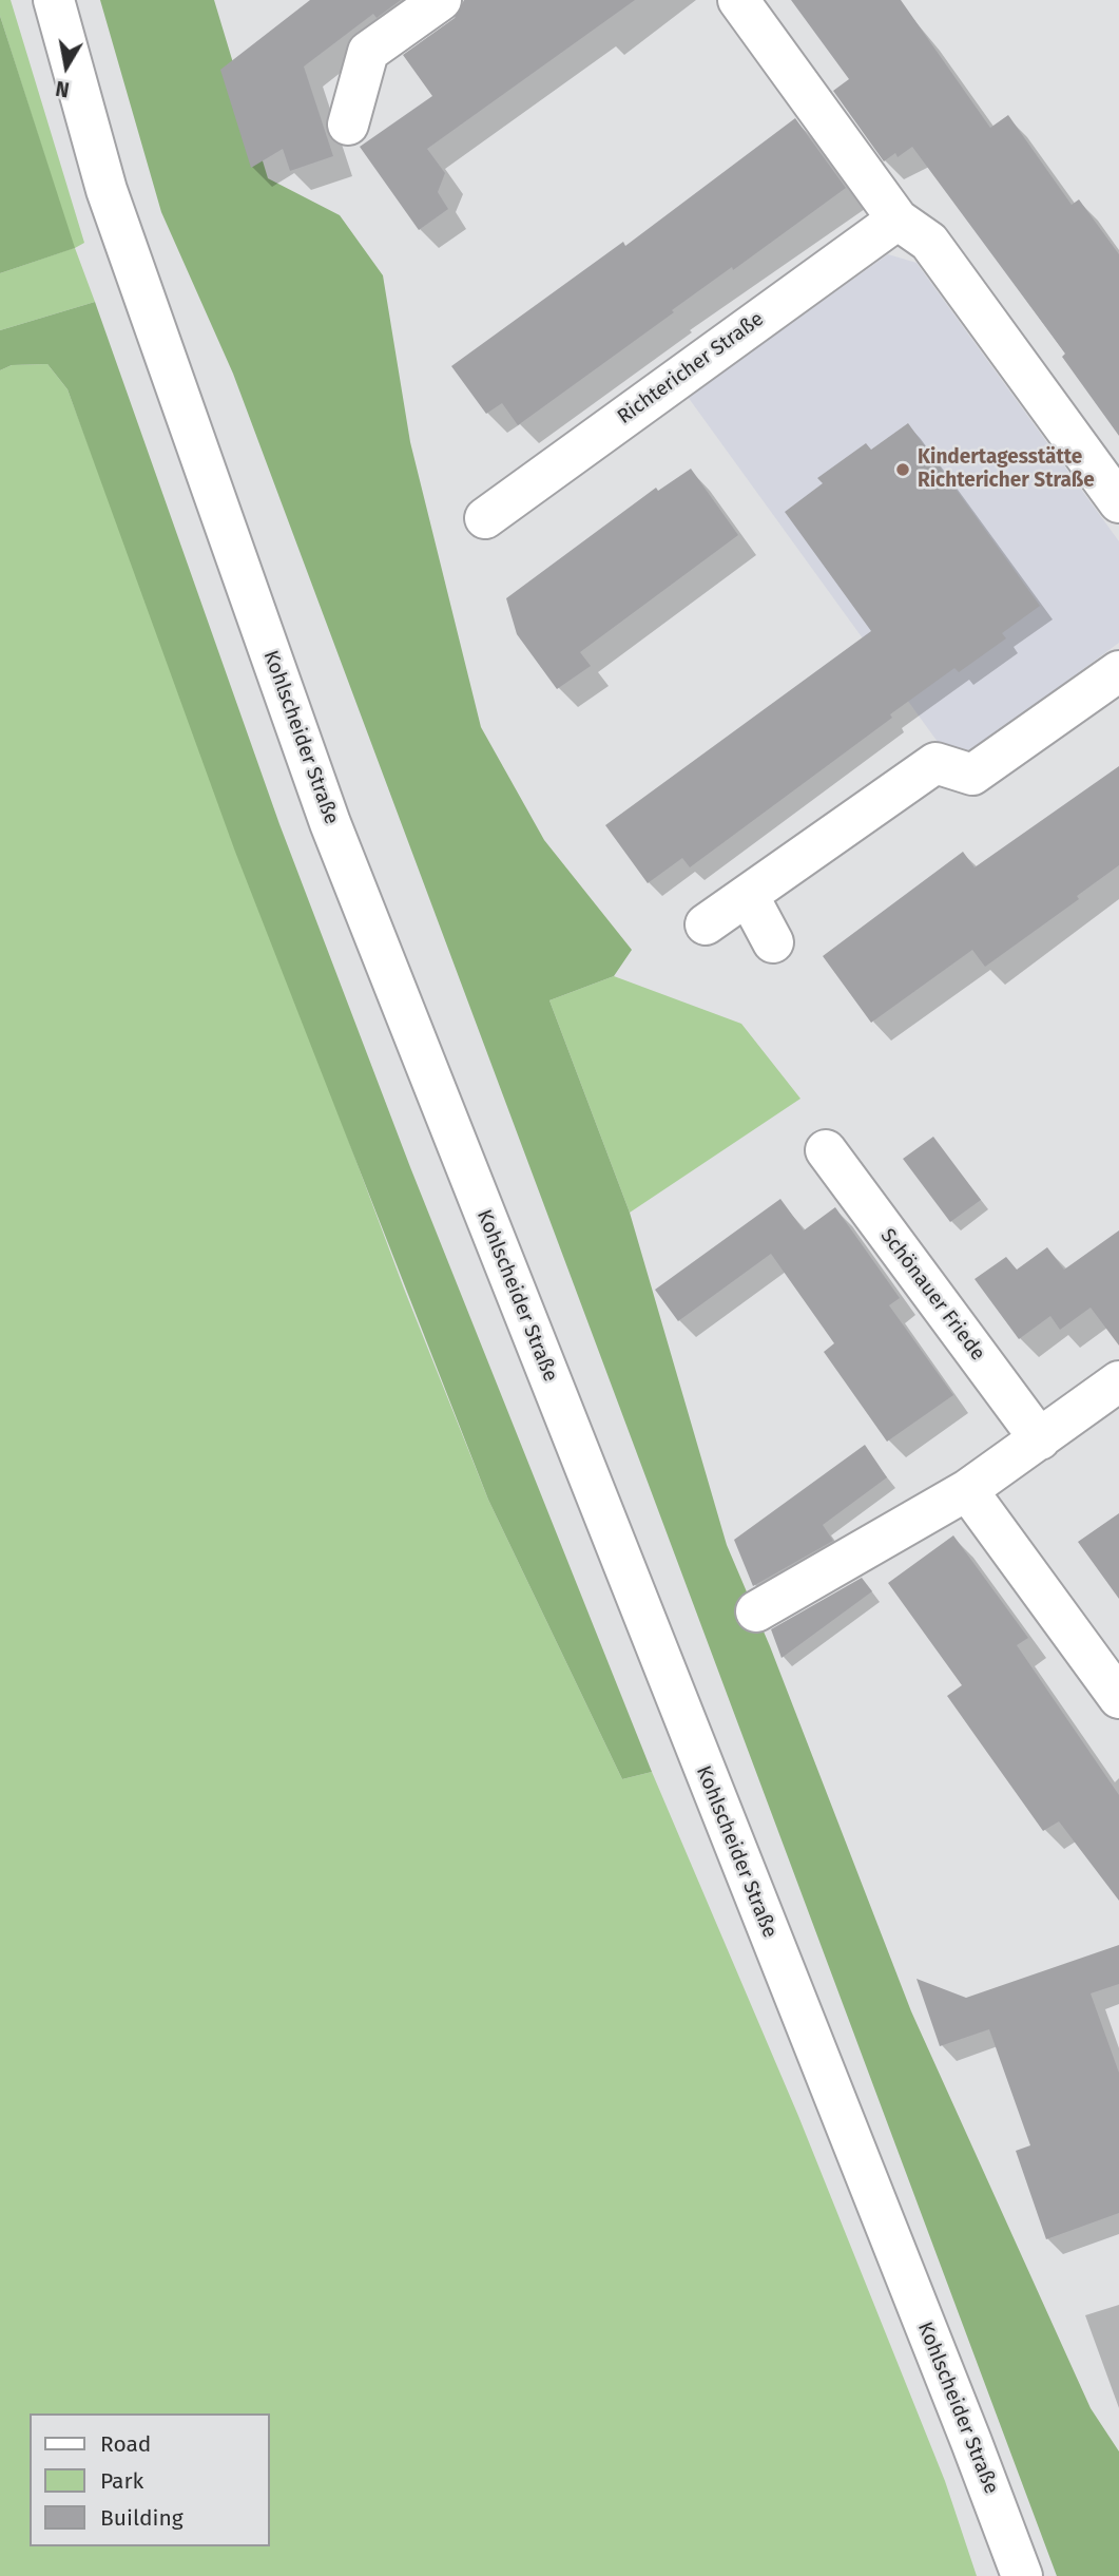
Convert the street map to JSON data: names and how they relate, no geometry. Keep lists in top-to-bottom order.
{
  "streets": {
    "street": ["Richtericher Straße", "Kohlscheider Straße", "Schönauer Friede"]
  },
  "places": ["Kindertagesstätte Richtericher Straße"],
  "legend": ["Road", "Park", "Building"],
  "north": "bottom"
}
